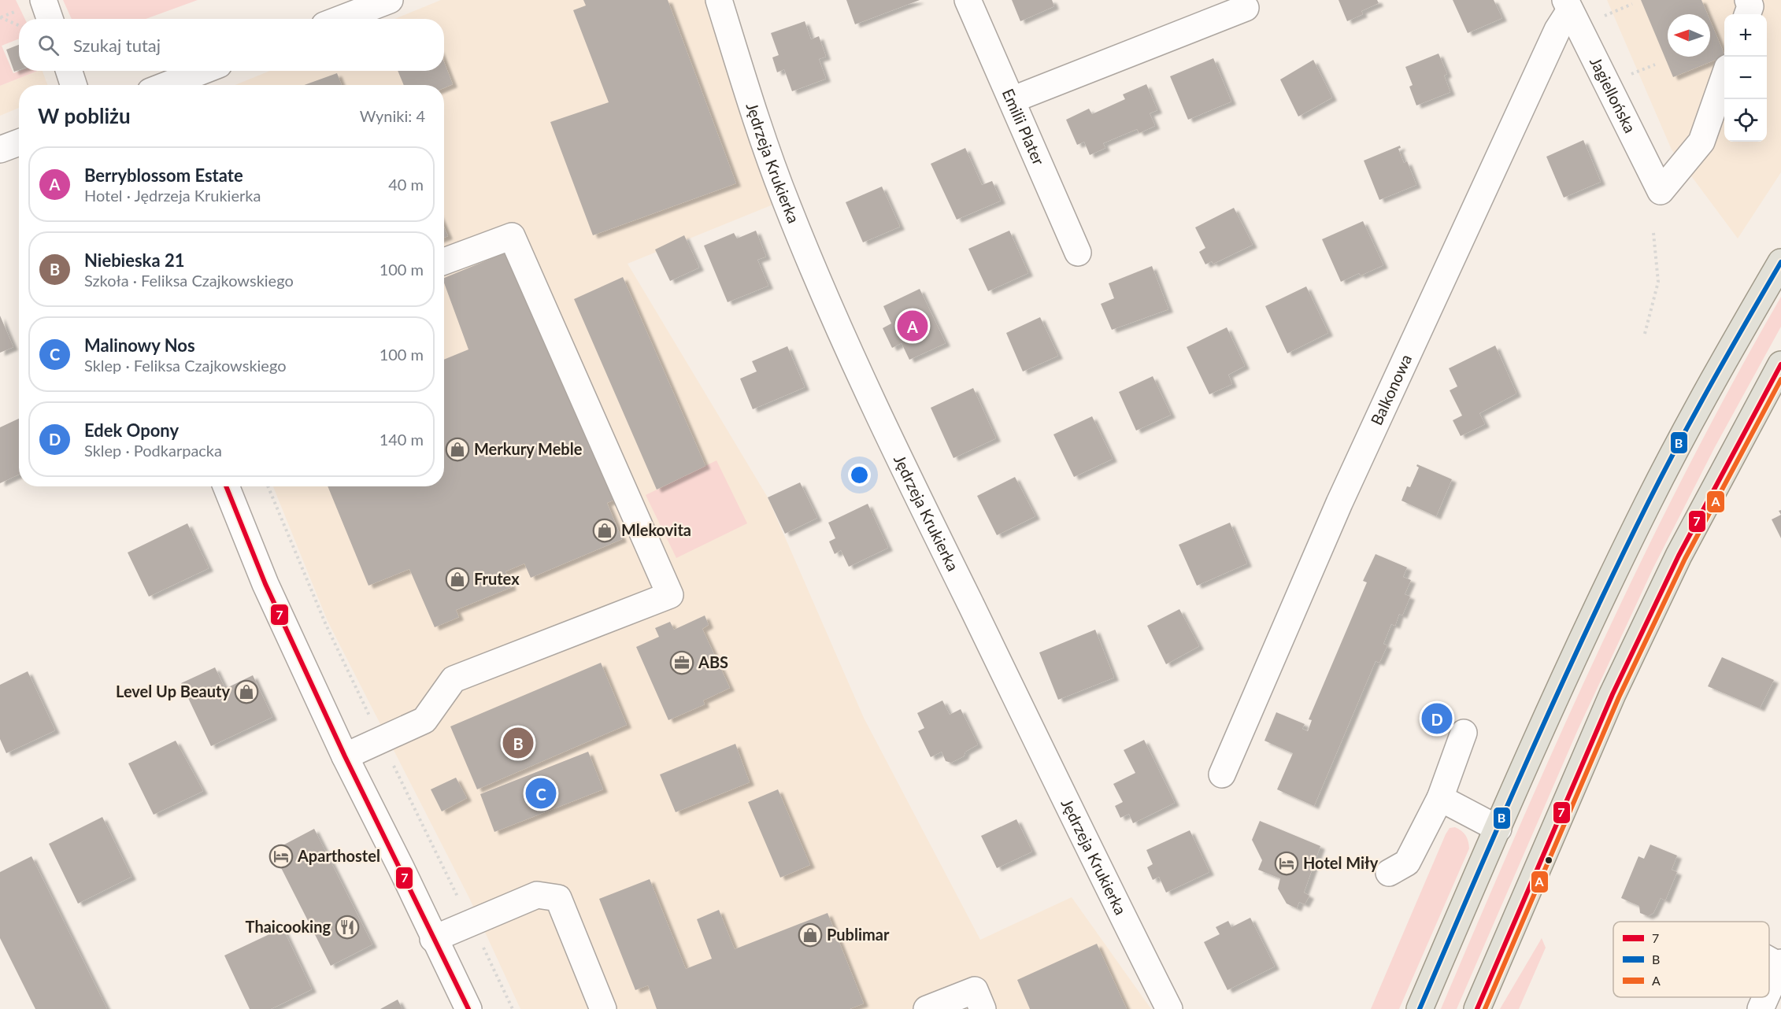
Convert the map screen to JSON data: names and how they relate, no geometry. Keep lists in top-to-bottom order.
{
  "streets": {
    "street": [
      "Jagiellońska",
      "Emilii Plater",
      "Jędrzeja Krukierka",
      "Balkonowa"
    ]
  },
  "crossings": [
    ["Jagiellońska", "Balkonowa"]
  ],
  "places": {
    "shop": [
      "Merkury Meble",
      "Mlekovita",
      "Frutex",
      "Level Up Beauty",
      "Publimar"
    ],
    "office": ["ABS"],
    "hotel": ["Aparthostel", "Hotel Miły"],
    "restaurant": ["Thaicooking"]
  },
  "lines": ["transit line B", "transit line 7", "transit line A"],
  "legend": ["7", "B", "A"],
  "north": "left",
  "page": {
    "map_buttons": ["+", "−"],
    "search": "Szukaj tutaj",
    "heading": ["W pobliżu", "Wyniki: 4"],
    "list": [
      {
        "mark": "A",
        "name": "Berryblossom Estate",
        "note": "Hotel · Jędrzeja Krukierka",
        "value": "40 m"
      },
      {
        "mark": "B",
        "name": "Niebieska 21",
        "note": "Szkoła · Feliksa Czajkowskiego",
        "value": "100 m"
      },
      {
        "mark": "C",
        "name": "Malinowy Nos",
        "note": "Sklep · Feliksa Czajkowskiego",
        "value": "100 m"
      },
      {
        "mark": "D",
        "name": "Edek Opony",
        "note": "Sklep · Podkarpacka",
        "value": "140 m"
      }
    ],
    "pins": [
      "A",
      "D",
      "B",
      "C"
    ]
  }
}
